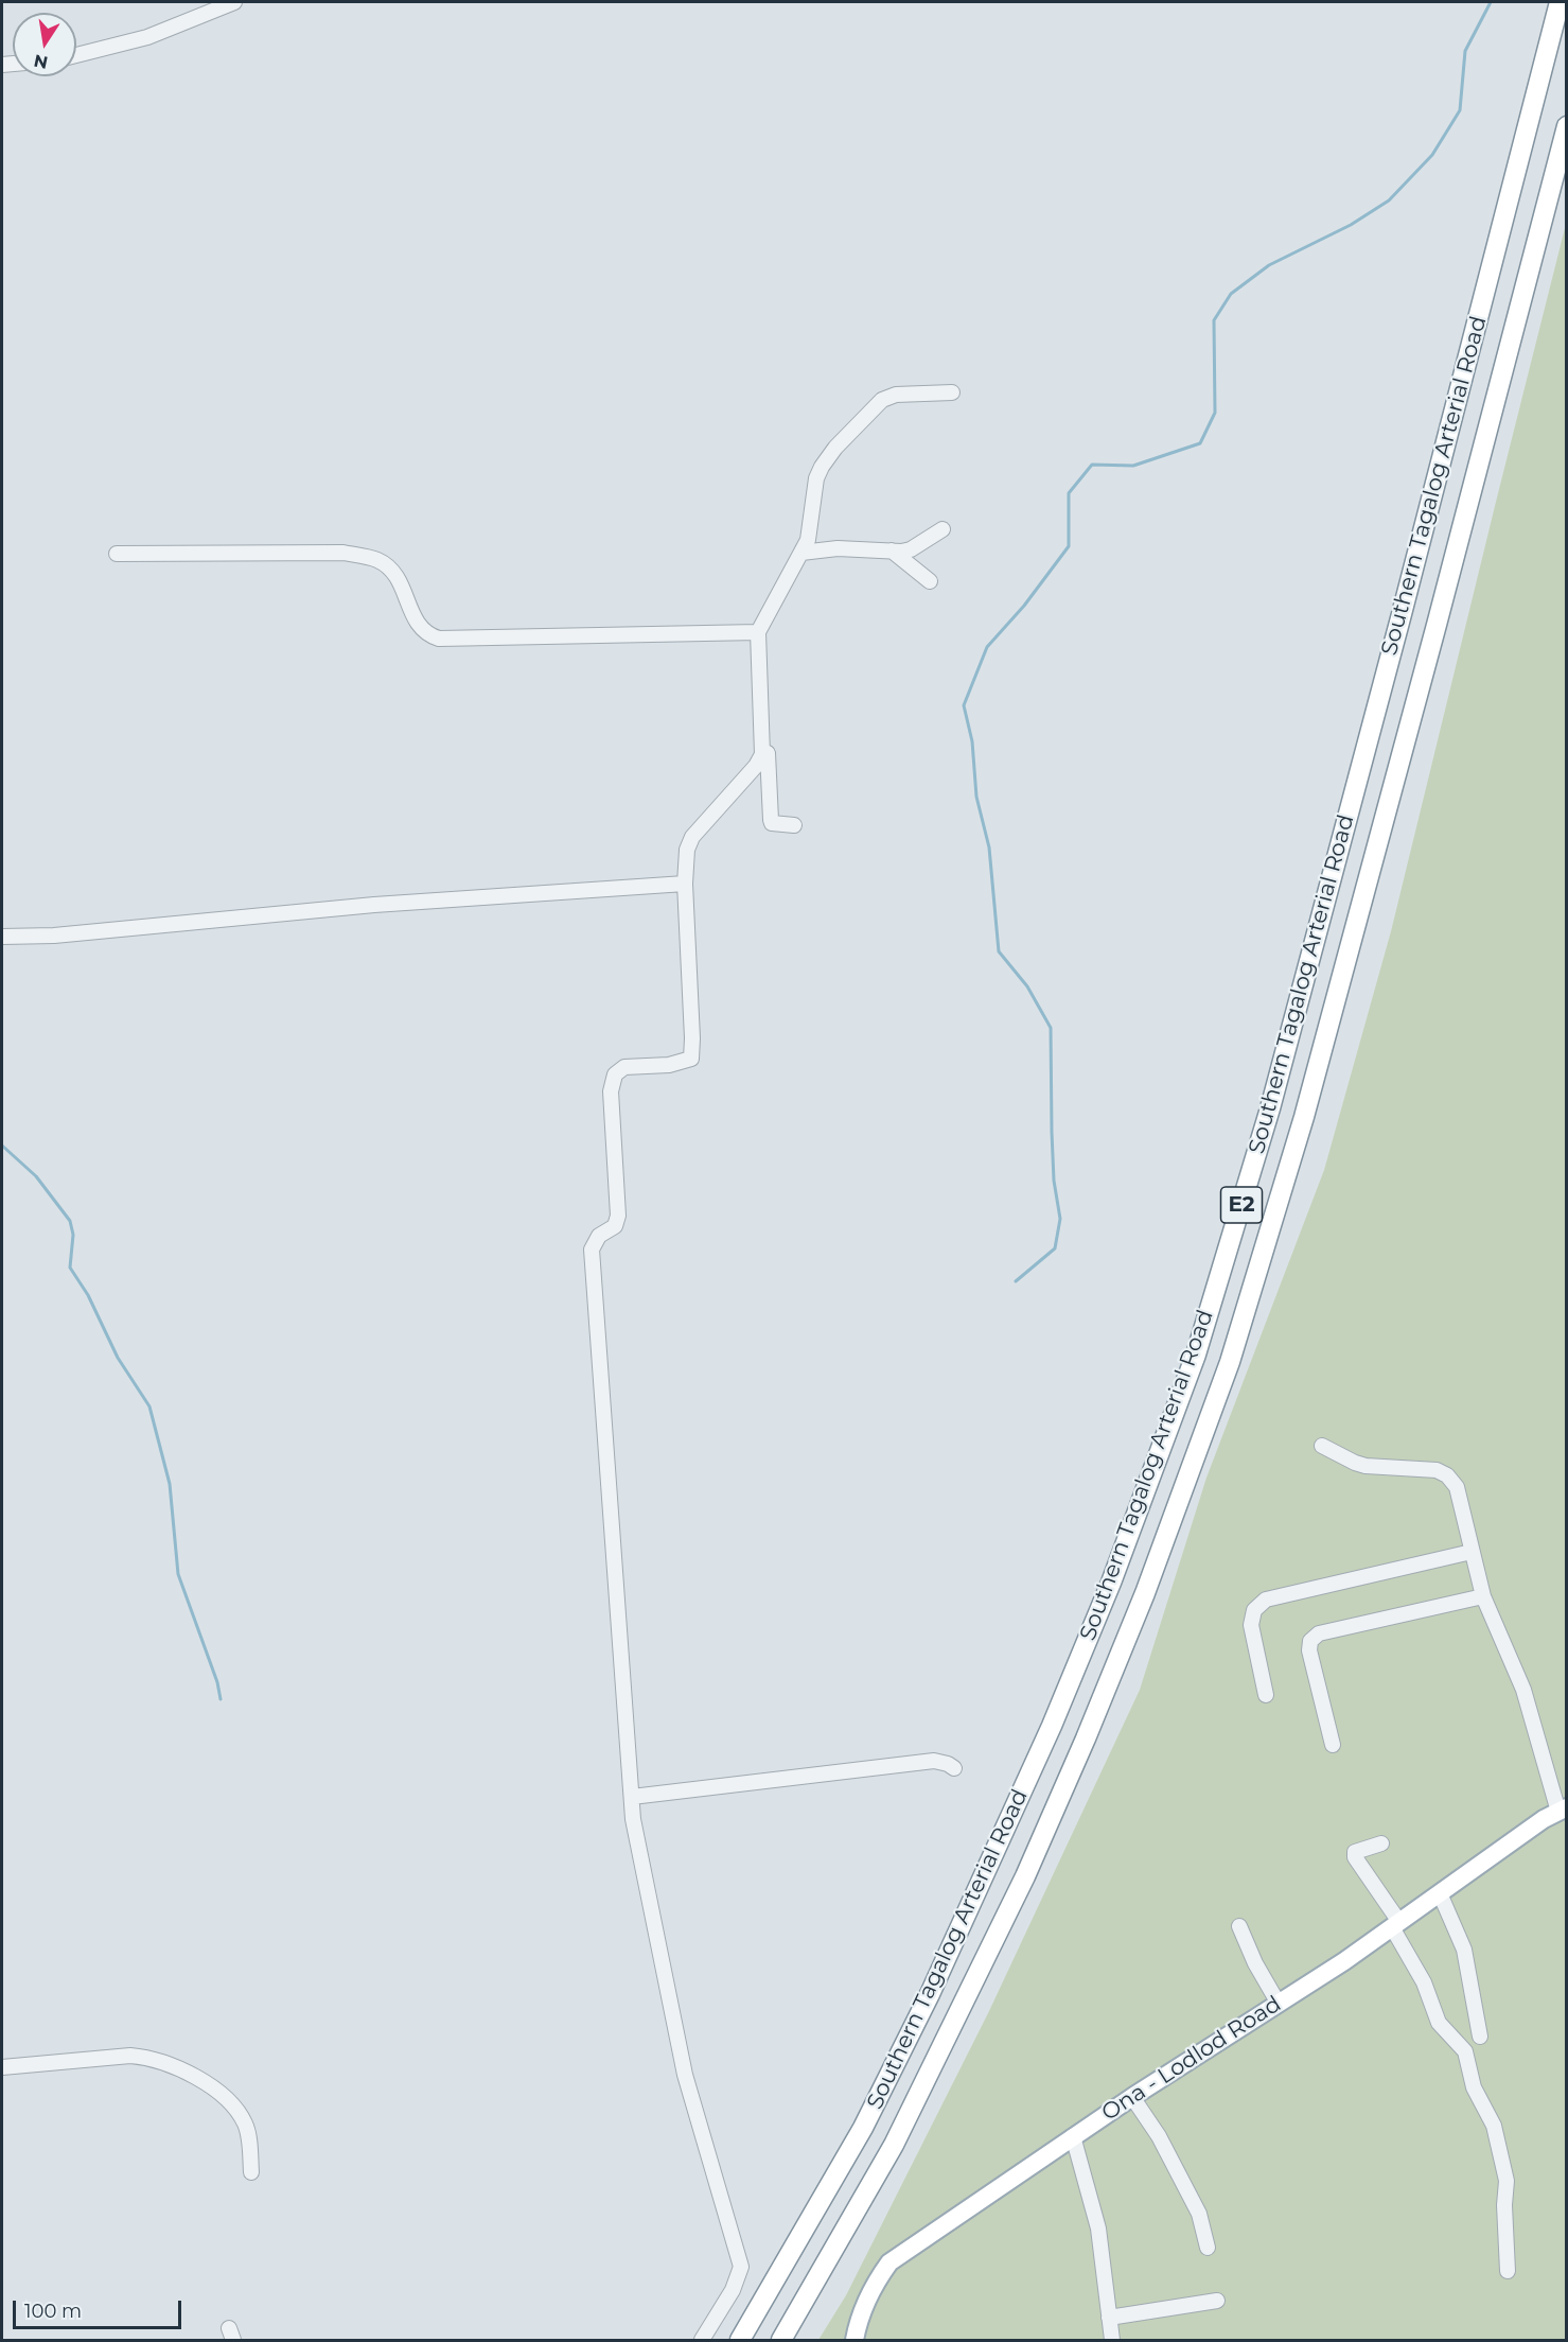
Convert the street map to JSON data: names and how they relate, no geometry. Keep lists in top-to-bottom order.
{
  "streets": {
    "highway": ["Southern Tagalog Arterial Road", "E2"],
    "main road": ["Ona - Lodlod Road"]
  },
  "scale_bar": "100 m",
  "north": "bottom"
}
